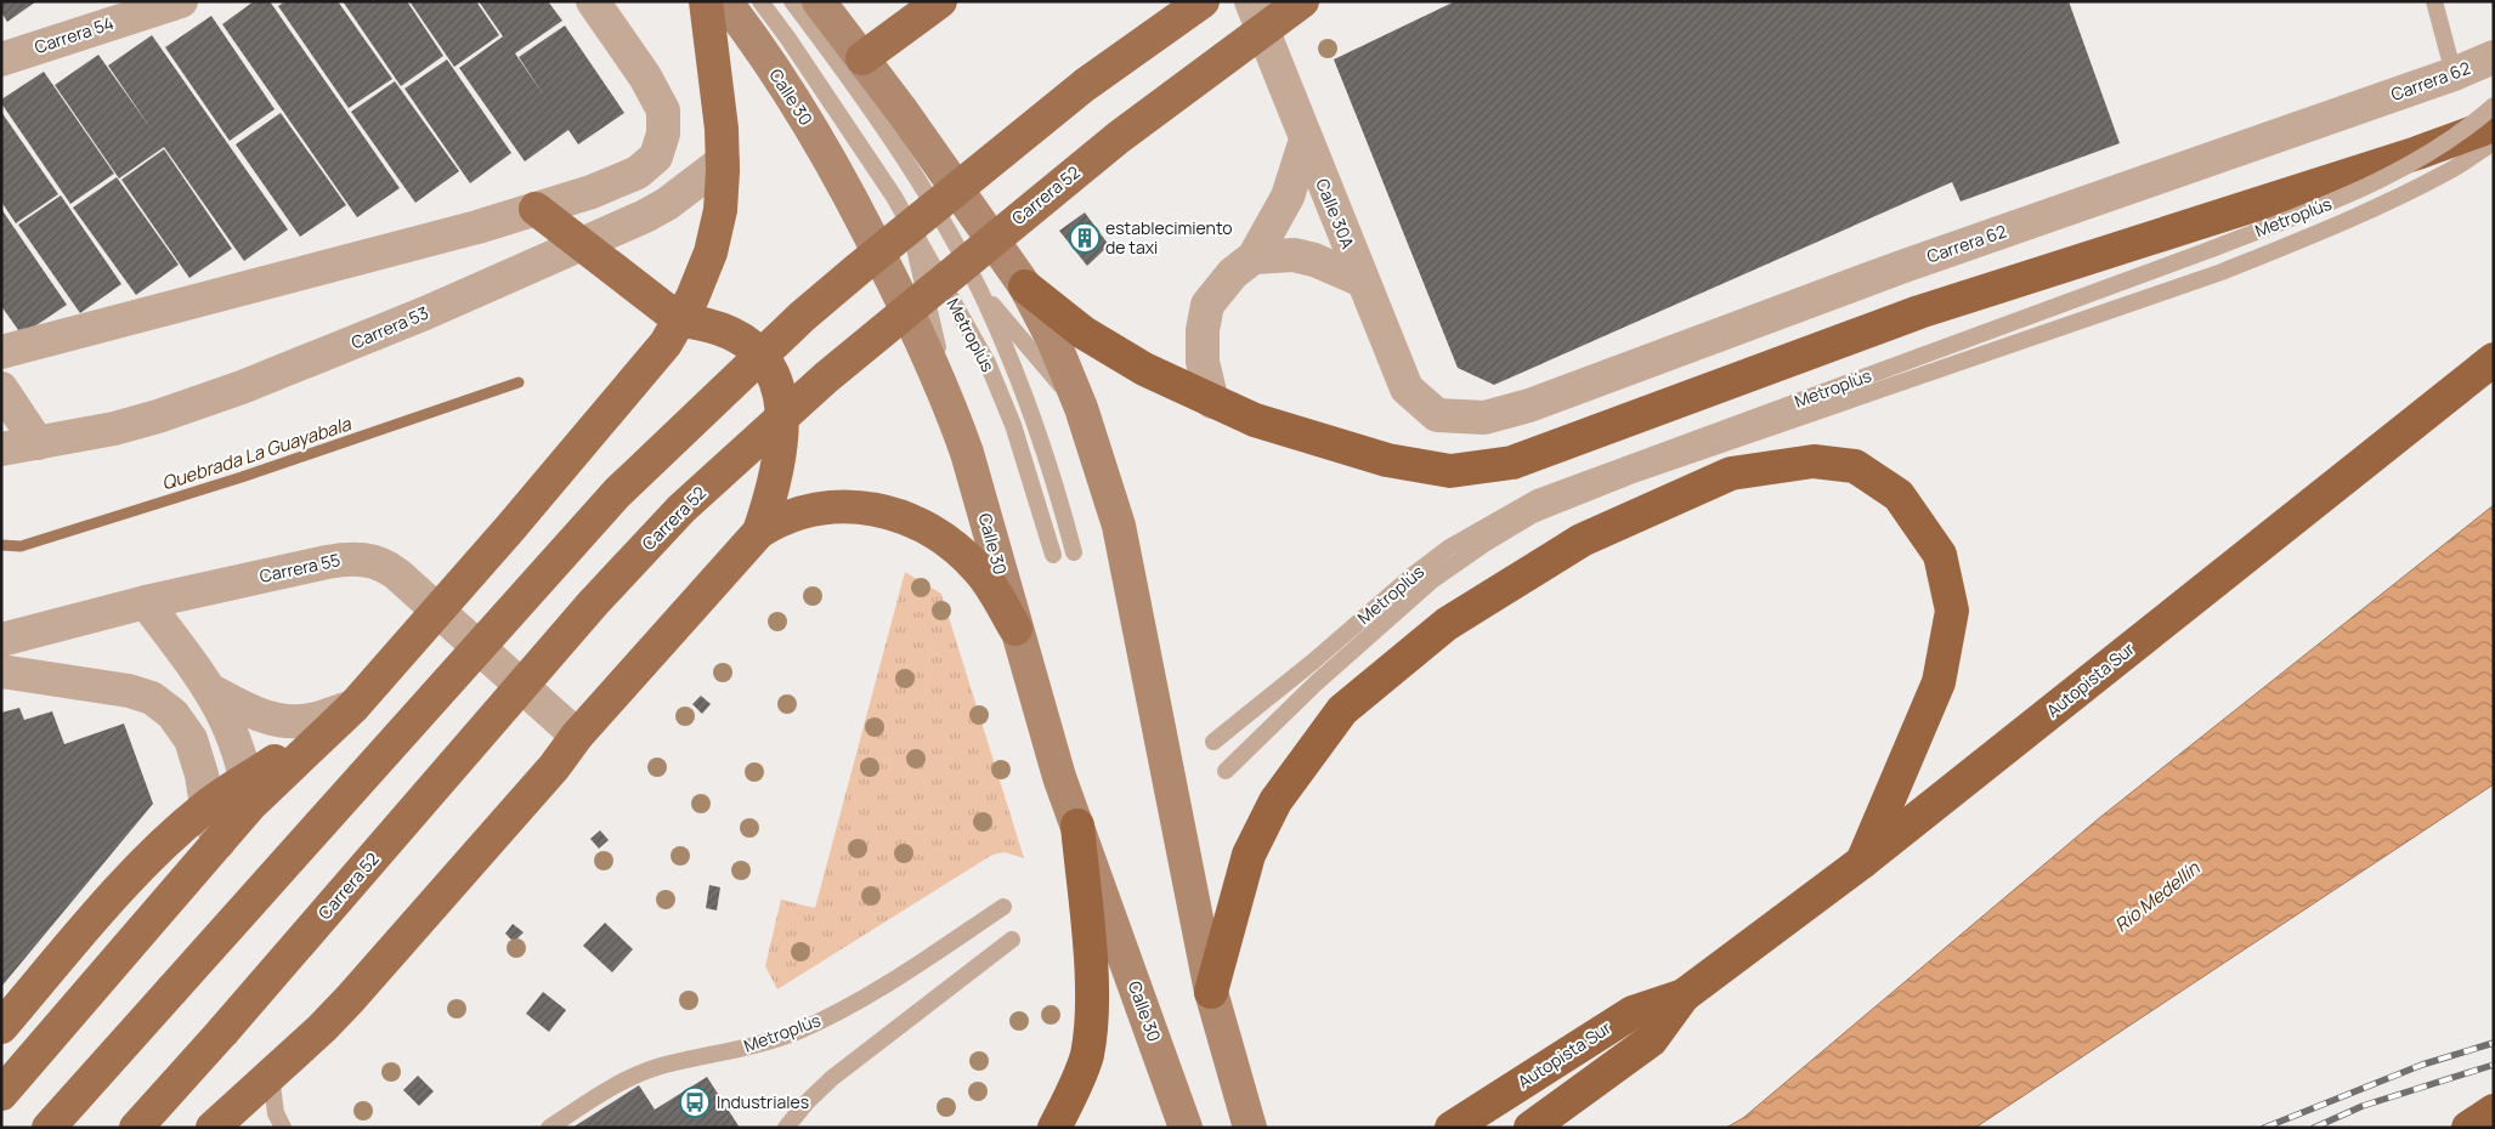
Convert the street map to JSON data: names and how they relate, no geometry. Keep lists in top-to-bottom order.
{
  "streets": {
    "highway": ["Autopista Sur"],
    "main road": ["Calle 30", "Carrera 52"],
    "street": [
      "Carrera 54",
      "Carrera 62",
      "Calle 30A",
      "Carrera 53",
      "Carrera 55"
    ],
    "lane": ["Metroplús"]
  },
  "crossings": [
    ["Carrera 62", "Calle 30A"],
    ["Calle 30", "Metroplús"]
  ],
  "water": ["Quebrada La Guayabala", "Río Medellín"],
  "places": {
    "building": ["establecimiento de taxi"],
    "bus stop": ["Industriales"]
  }
}
